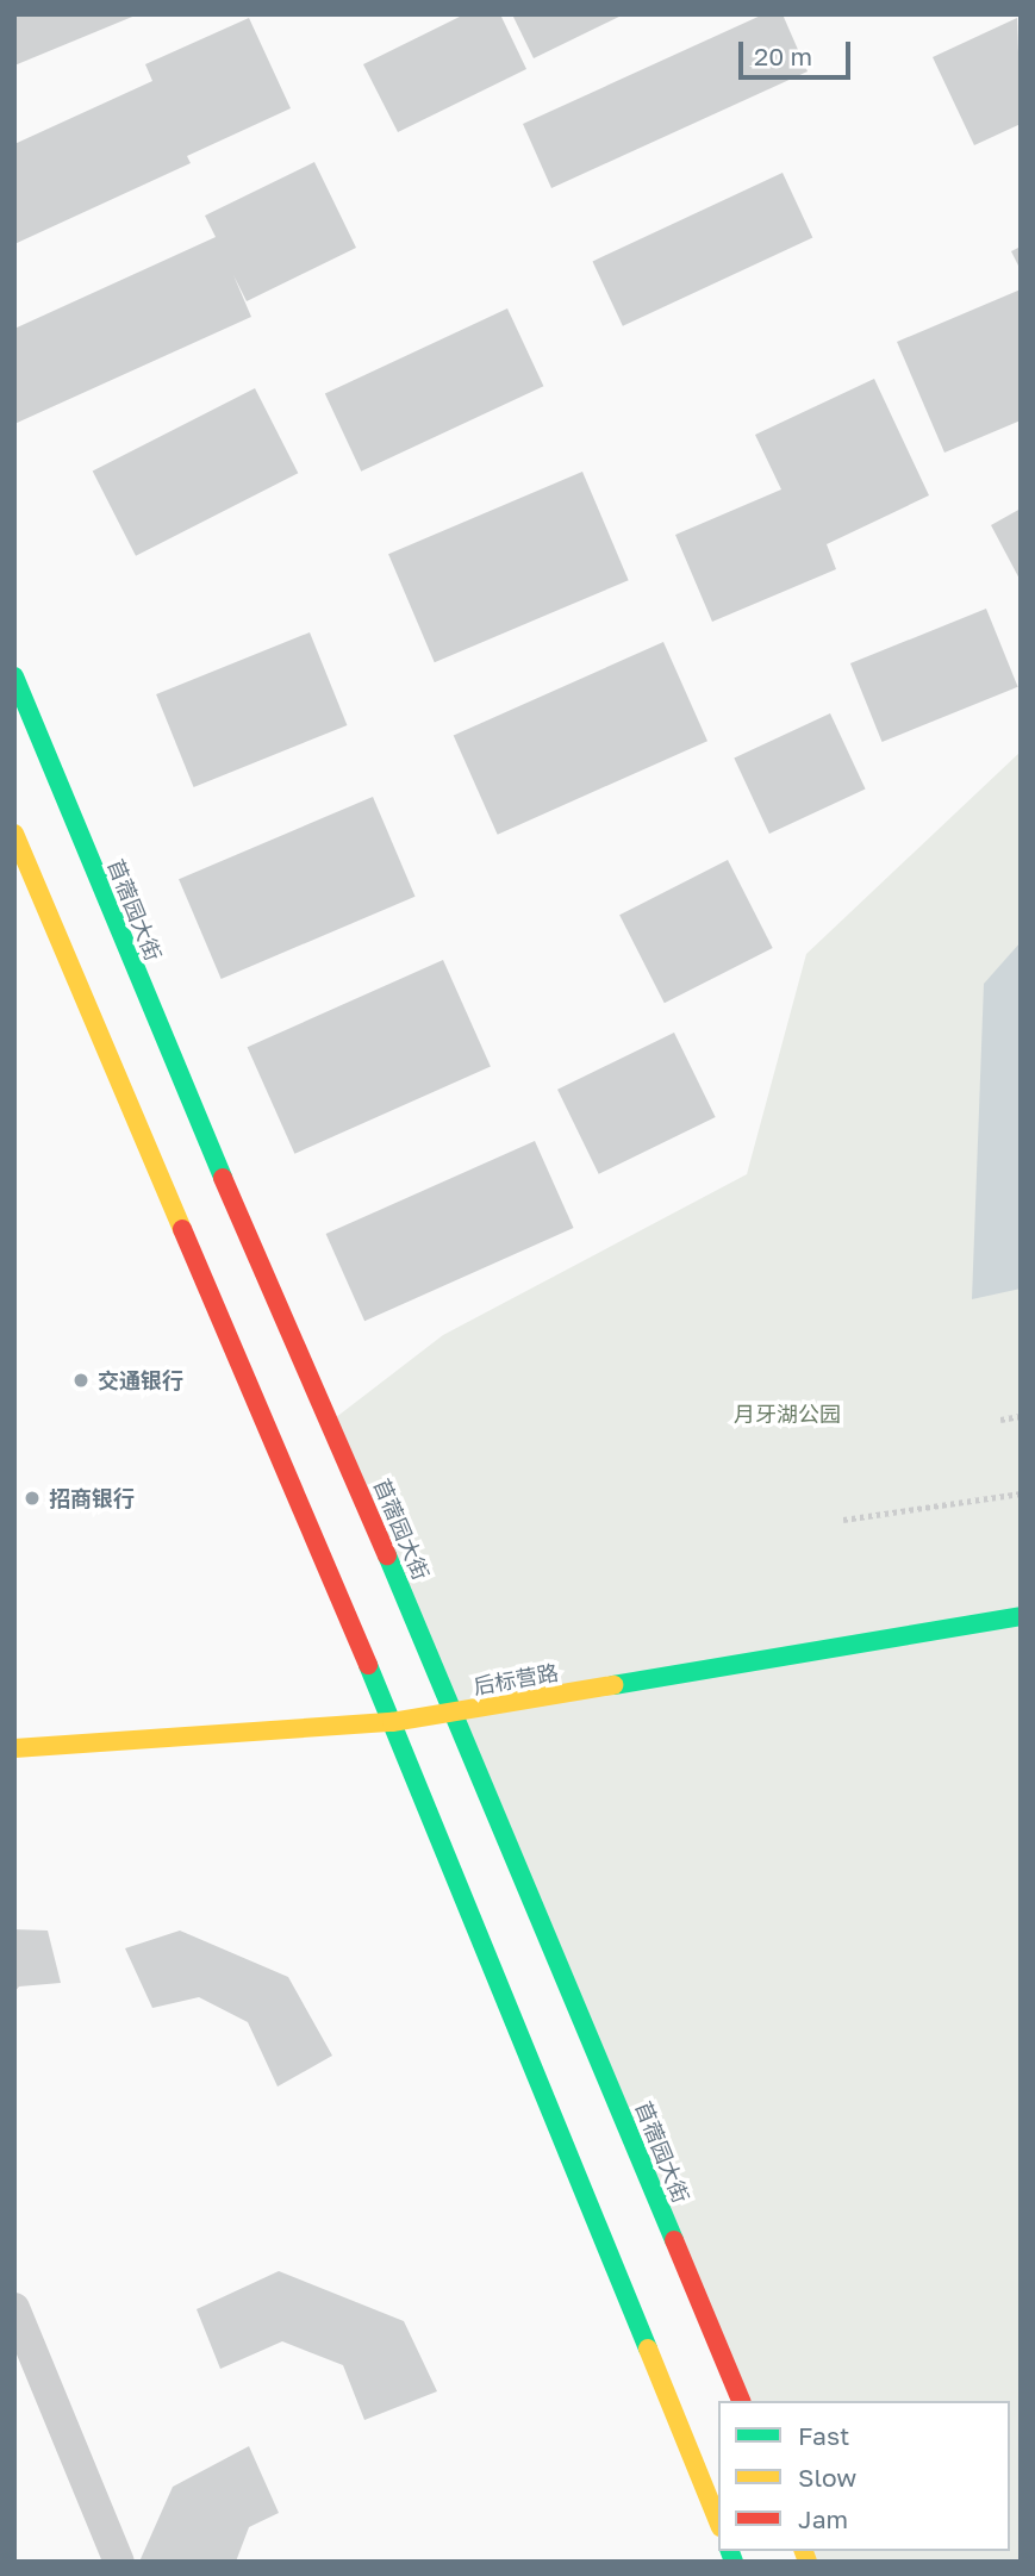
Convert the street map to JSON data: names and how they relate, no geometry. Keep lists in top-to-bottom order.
{
  "streets": {
    "main road": ["苜蓿园大街", "后标营路"]
  },
  "crossings": [
    ["苜蓿园大街", "后标营路"]
  ],
  "parks": ["月牙湖公园"],
  "places": ["交通银行", "招商银行"],
  "legend": ["Fast", "Slow", "Jam"],
  "scale_bar": "20 m"
}
